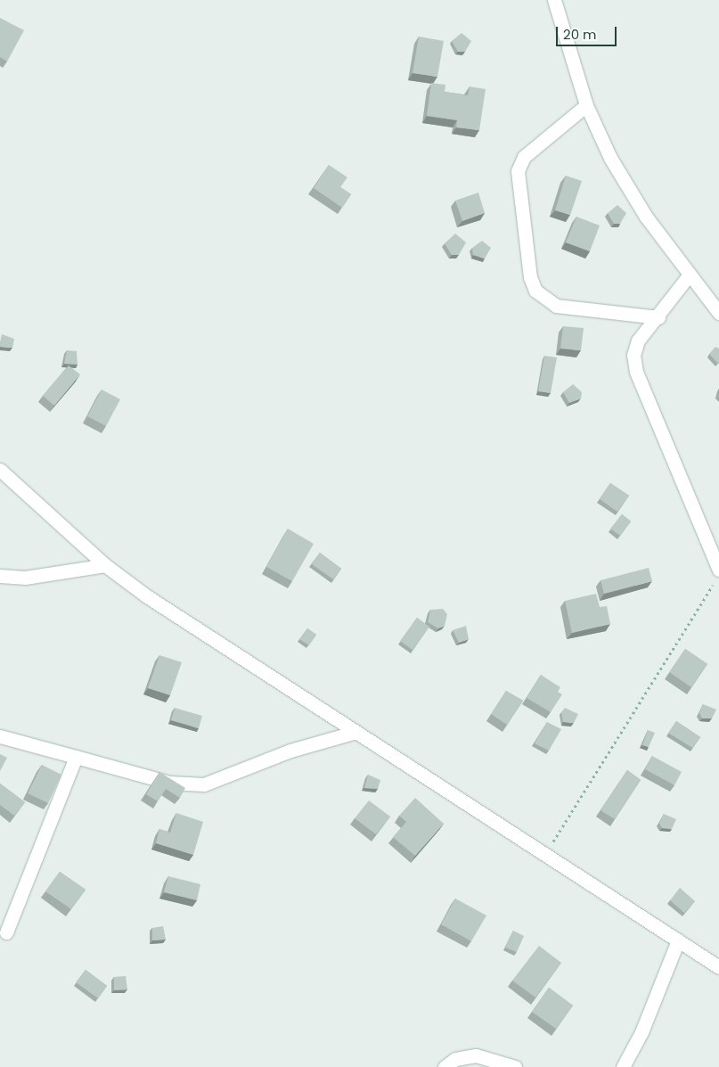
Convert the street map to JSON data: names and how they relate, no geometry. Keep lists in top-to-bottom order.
{
  "scale_bar": "20 m"
}
